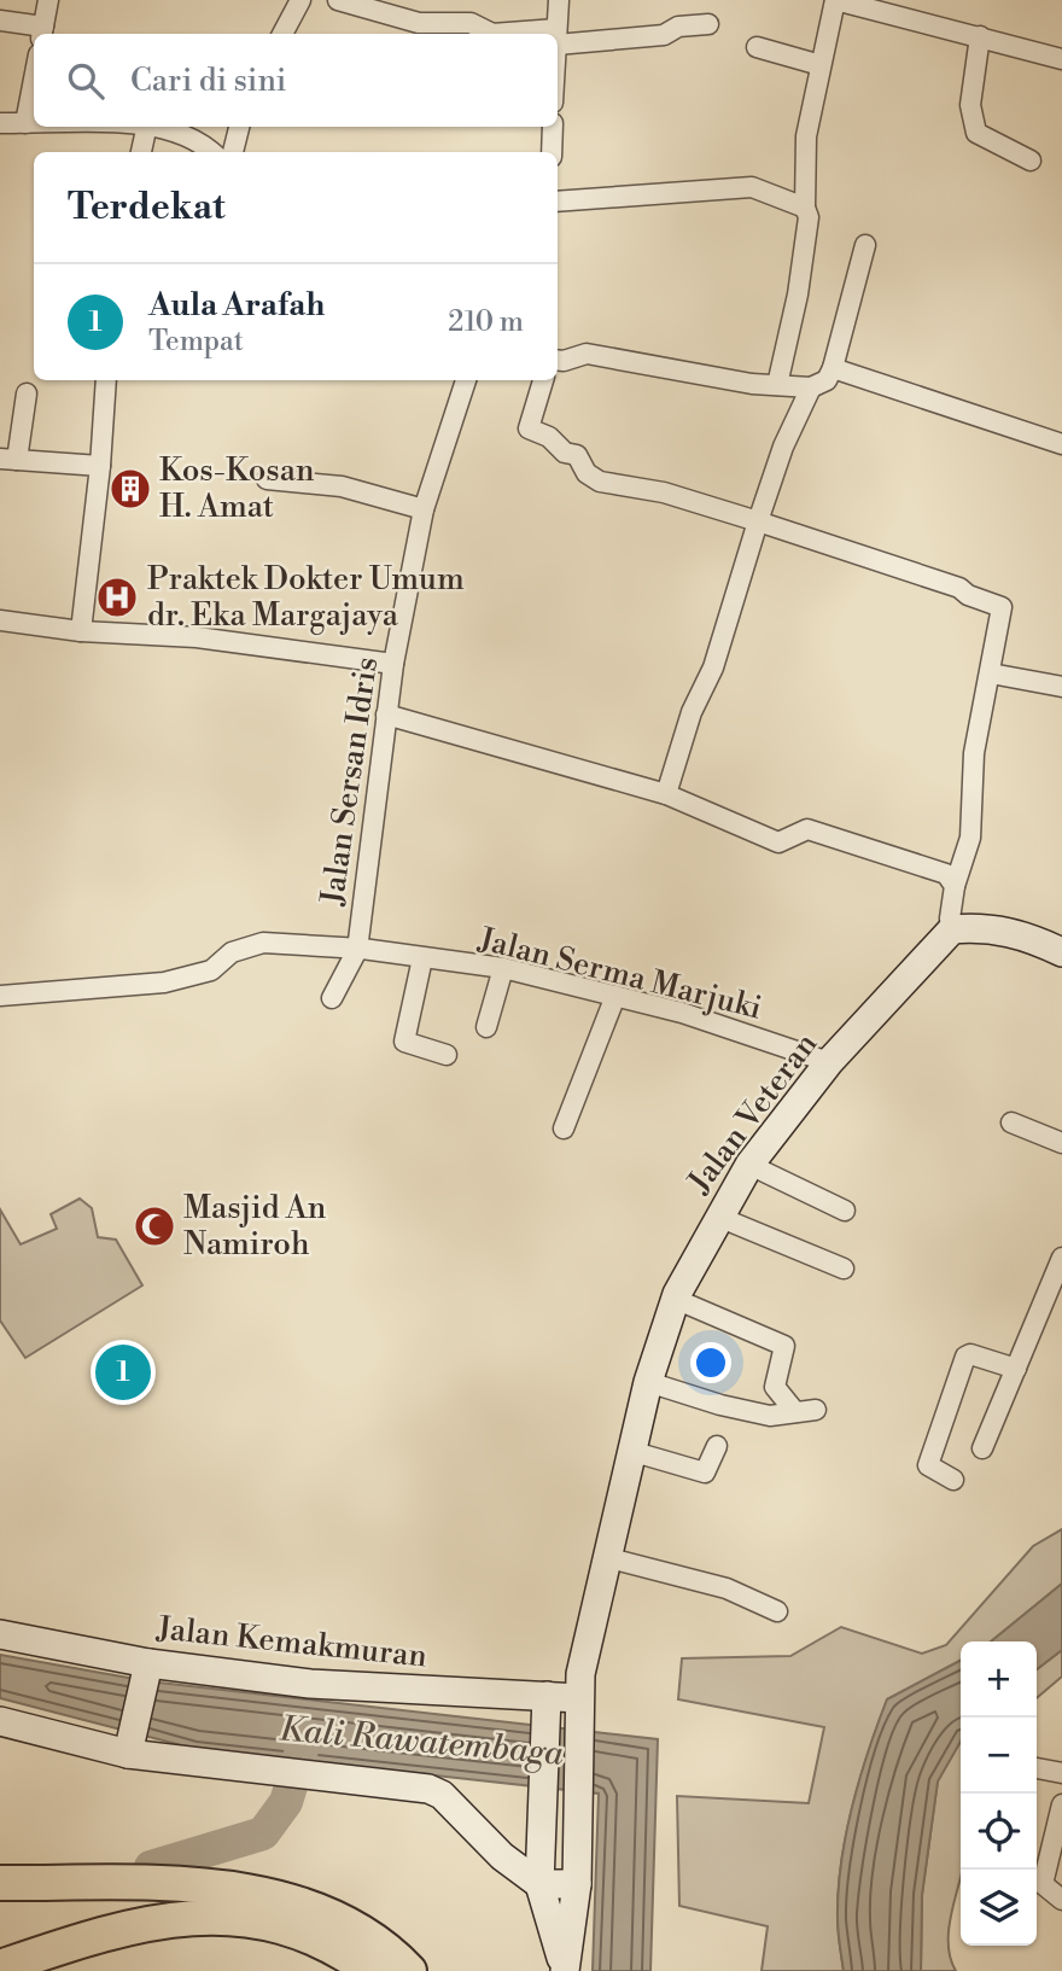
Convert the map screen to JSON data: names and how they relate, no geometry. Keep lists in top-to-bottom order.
{
  "streets": {
    "street": [
      "Jalan Sersan Idris",
      "Jalan Serma Marjuki",
      "Jalan Veteran",
      "Jalan Kemakmuran"
    ]
  },
  "crossings": [
    ["Jalan Sersan Idris", "Jalan Serma Marjuki"],
    ["Jalan Serma Marjuki", "Jalan Veteran"],
    ["Jalan Veteran", "Jalan Kemakmuran"]
  ],
  "water": ["Kali Rawatembaga"],
  "places": {
    "building": ["Kos-Kosan H. Amat"],
    "hospital": ["Praktek Dokter Umum dr. Eka Margajaya"],
    "mosque": ["Masjid An Namiroh"]
  },
  "page": {
    "search": "Cari di sini",
    "heading": "Terdekat",
    "list": [
      {
        "mark": "1",
        "name": "Aula Arafah",
        "note": "Tempat",
        "value": "210 m"
      }
    ],
    "pins": "1",
    "map_buttons": ["+", "−"]
  }
}
